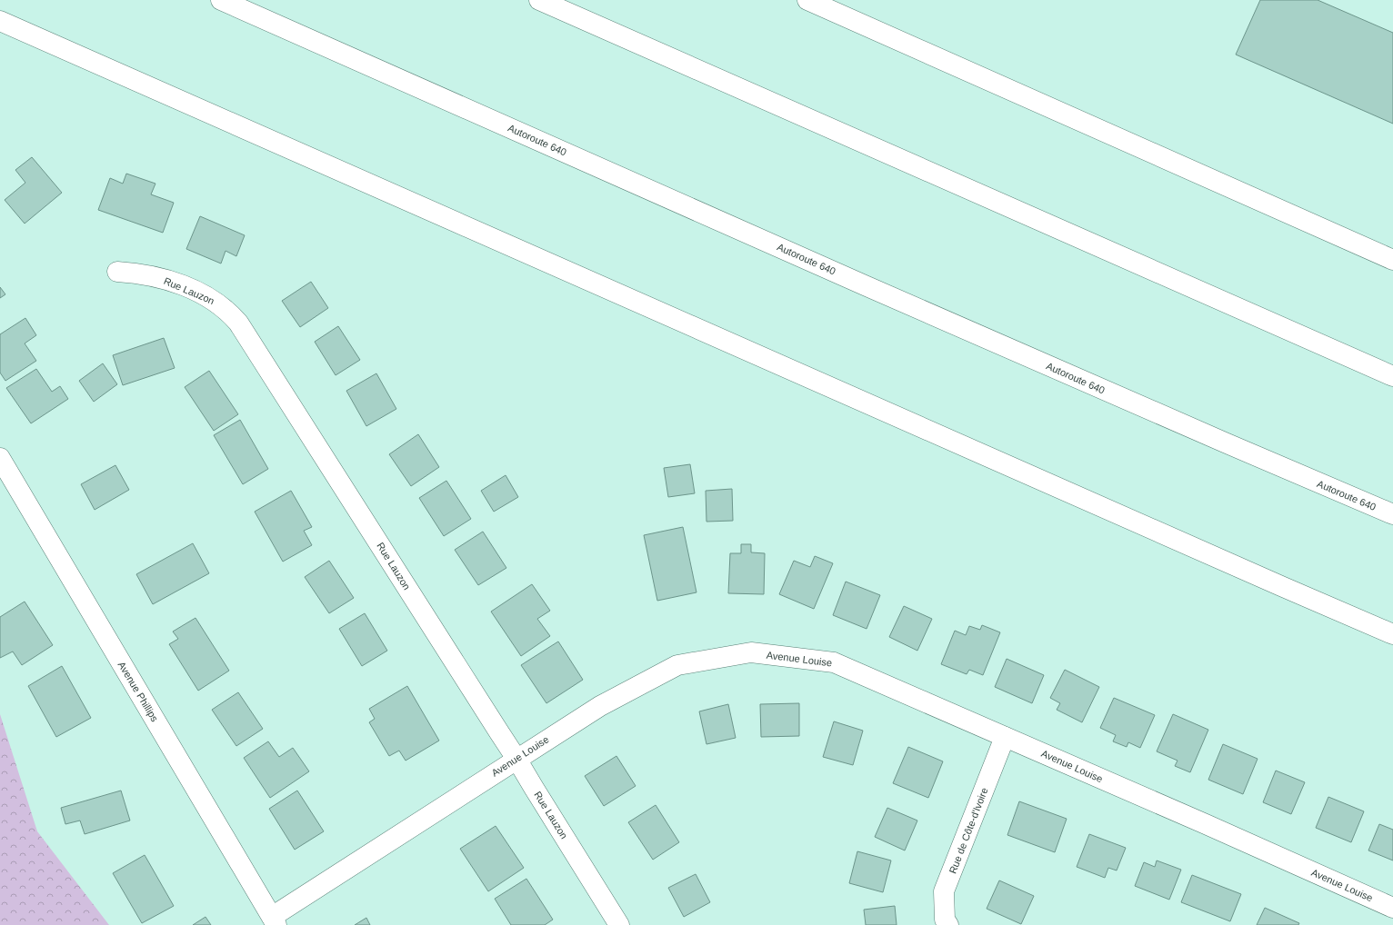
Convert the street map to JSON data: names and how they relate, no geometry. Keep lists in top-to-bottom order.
{
  "streets": {
    "main road": [
      "Autoroute 640",
      "Rue Lauzon",
      "Avenue Louise",
      "Avenue Phillips",
      "Rue de Côte-d'Ivoire"
    ]
  },
  "crossings": [
    ["Rue Lauzon", "Avenue Louise"],
    ["Avenue Louise", "Avenue Phillips"],
    ["Avenue Louise", "Rue de Côte-d'Ivoire"]
  ]
}
